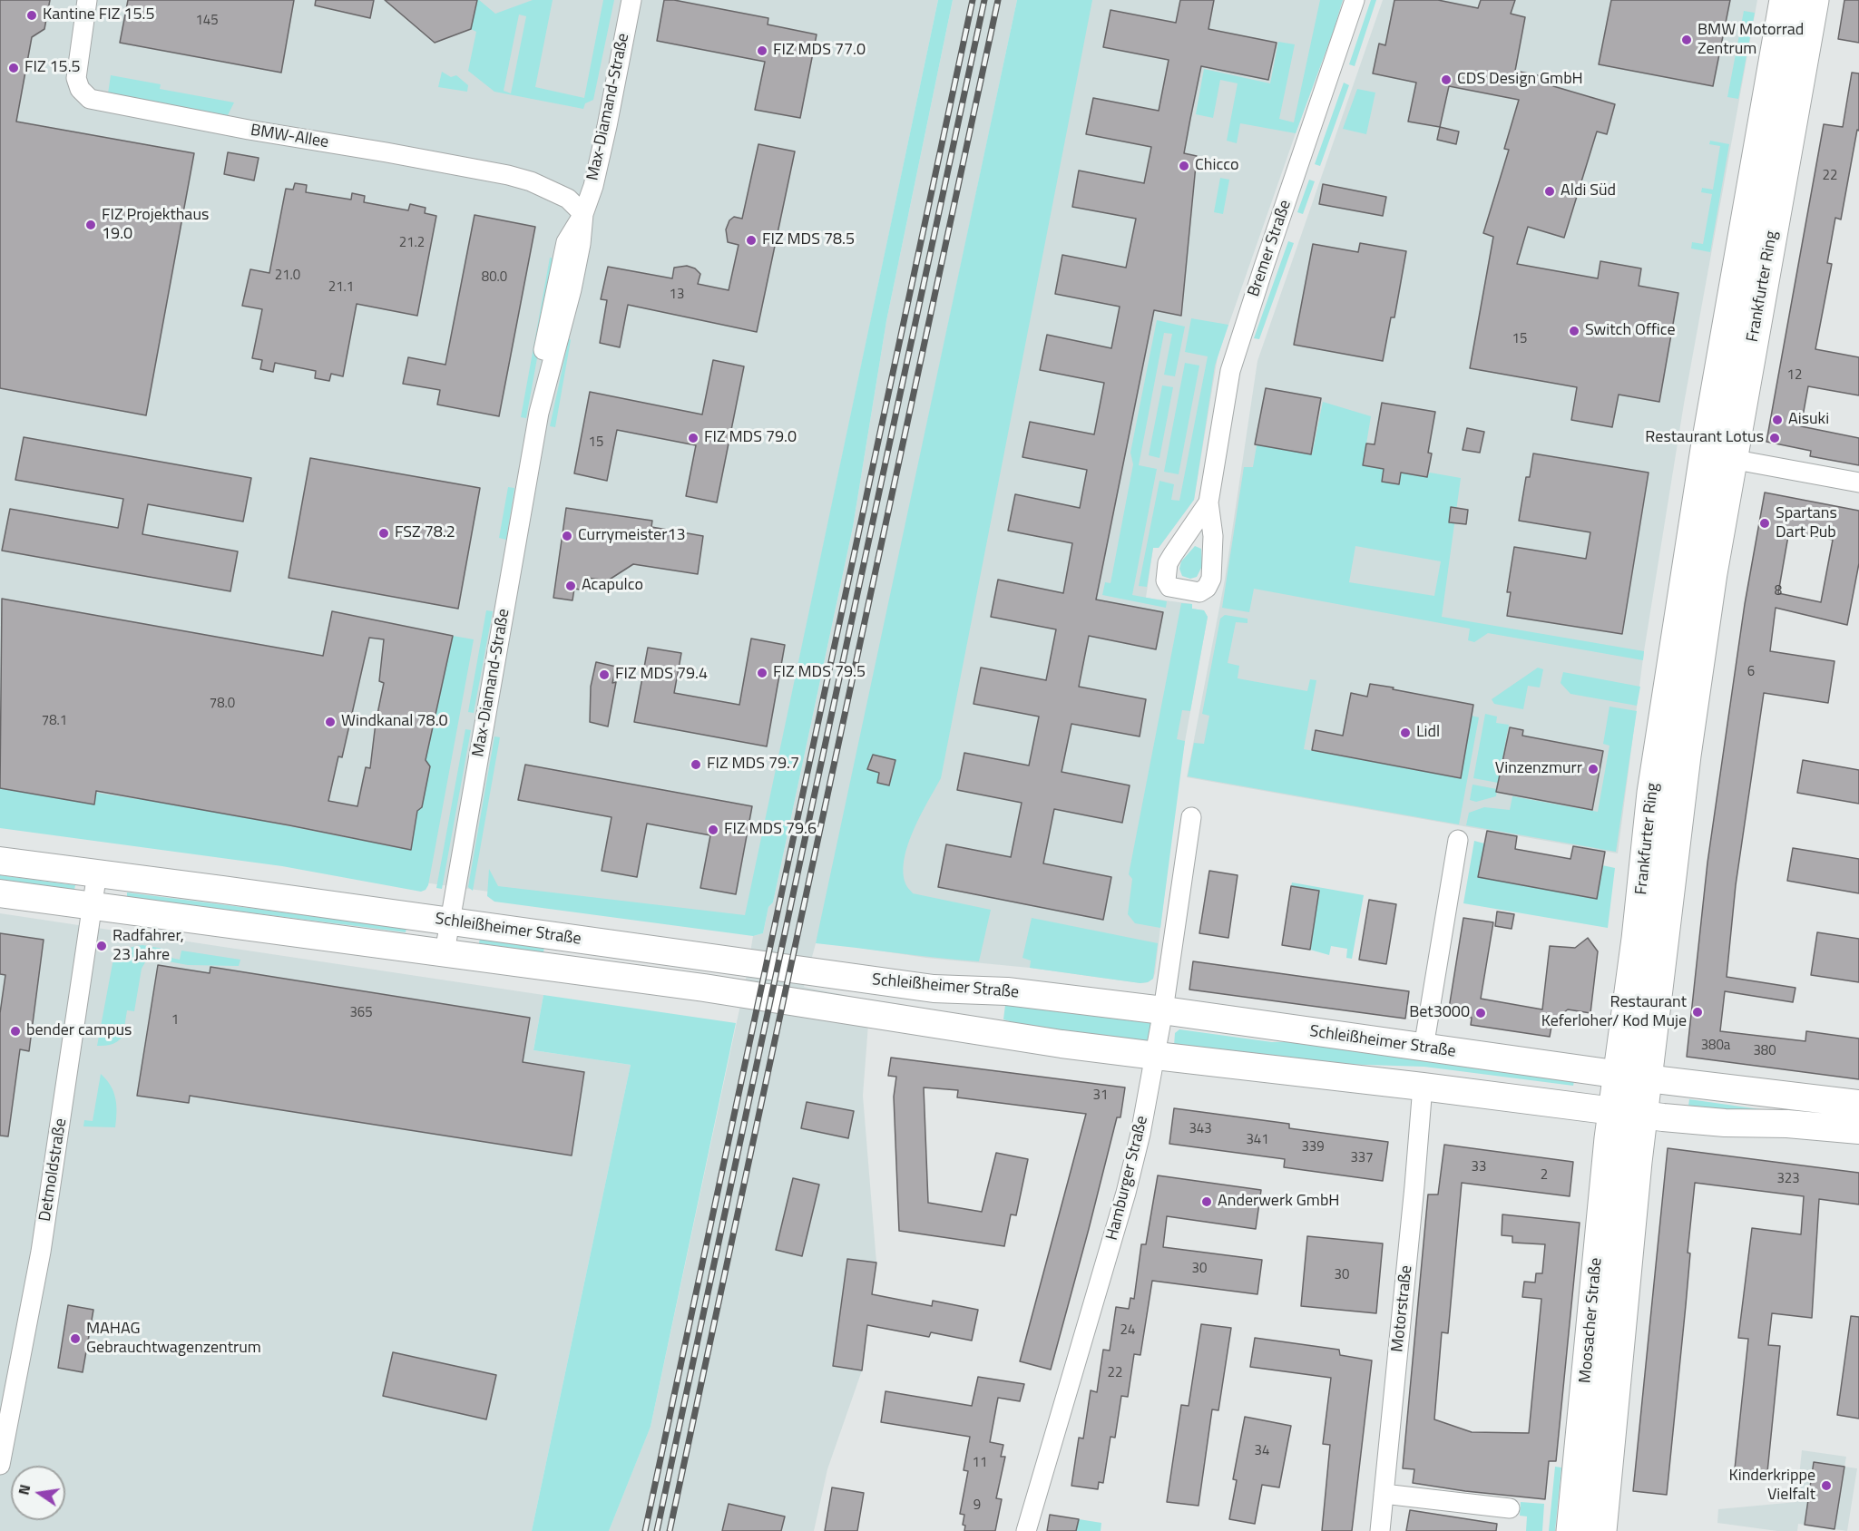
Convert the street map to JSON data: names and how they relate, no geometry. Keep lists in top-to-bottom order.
{
  "streets": {
    "main road": ["Frankfurter Ring", "Schleißheimer Straße", "Moosacher Straße"],
    "street": [
      "Max-Diamand-Straße",
      "BMW-Allee",
      "Bremer Straße",
      "Detmoldstraße",
      "Hamburger Straße",
      "Motorstraße"
    ]
  },
  "crossings": [
    ["Max-Diamand-Straße", "BMW-Allee"],
    ["Max-Diamand-Straße", "Schleißheimer Straße"],
    ["Frankfurter Ring", "Schleißheimer Straße"],
    ["Frankfurter Ring", "Moosacher Straße"],
    ["Schleißheimer Straße", "Detmoldstraße"],
    ["Schleißheimer Straße", "Hamburger Straße"],
    ["Schleißheimer Straße", "Motorstraße"],
    ["Schleißheimer Straße", "Moosacher Straße"]
  ],
  "places": [
    "Kantine FIZ 15.5",
    "BMW Motorrad Zentrum",
    "FIZ MDS 77.0",
    "FIZ 15.5",
    "CDS Design GmbH",
    "Chicco",
    "Aldi Süd",
    "FIZ Projekthaus 19.0",
    "FIZ MDS 78.5",
    "Switch Office",
    "Aisuki",
    "FIZ MDS 79.0",
    "Restaurant Lotus",
    "Spartans Dart Pub",
    "FSZ 78.2",
    "Currymeister13",
    "Acapulco",
    "FIZ MDS 79.5",
    "FIZ MDS 79.4",
    "Windkanal 78.0",
    "Lidl",
    "FIZ MDS 79.7",
    "Vinzenzmurr",
    "FIZ MDS 79.6",
    "Radfahrer, 23 Jahre",
    "Restaurant Keferloher/ Kod Muje",
    "Bet3000",
    "bender campus",
    "Anderwerk GmbH",
    "MAHAG Gebrauchtwagenzentrum",
    "Kinderkrippe Vielfalt"
  ],
  "house_numbers": [
    "145",
    "22",
    "21.2",
    "21.0",
    "80.0",
    "21.1",
    "13",
    "15",
    "12",
    "15",
    "8",
    "6",
    "78.0",
    "78.1",
    "365",
    "1",
    "380a",
    "380",
    "31",
    "343",
    "341",
    "339",
    "337",
    "33",
    "2",
    "323",
    "30",
    "30",
    "24",
    "22",
    "34",
    "11",
    "9"
  ],
  "north": "left"
}
